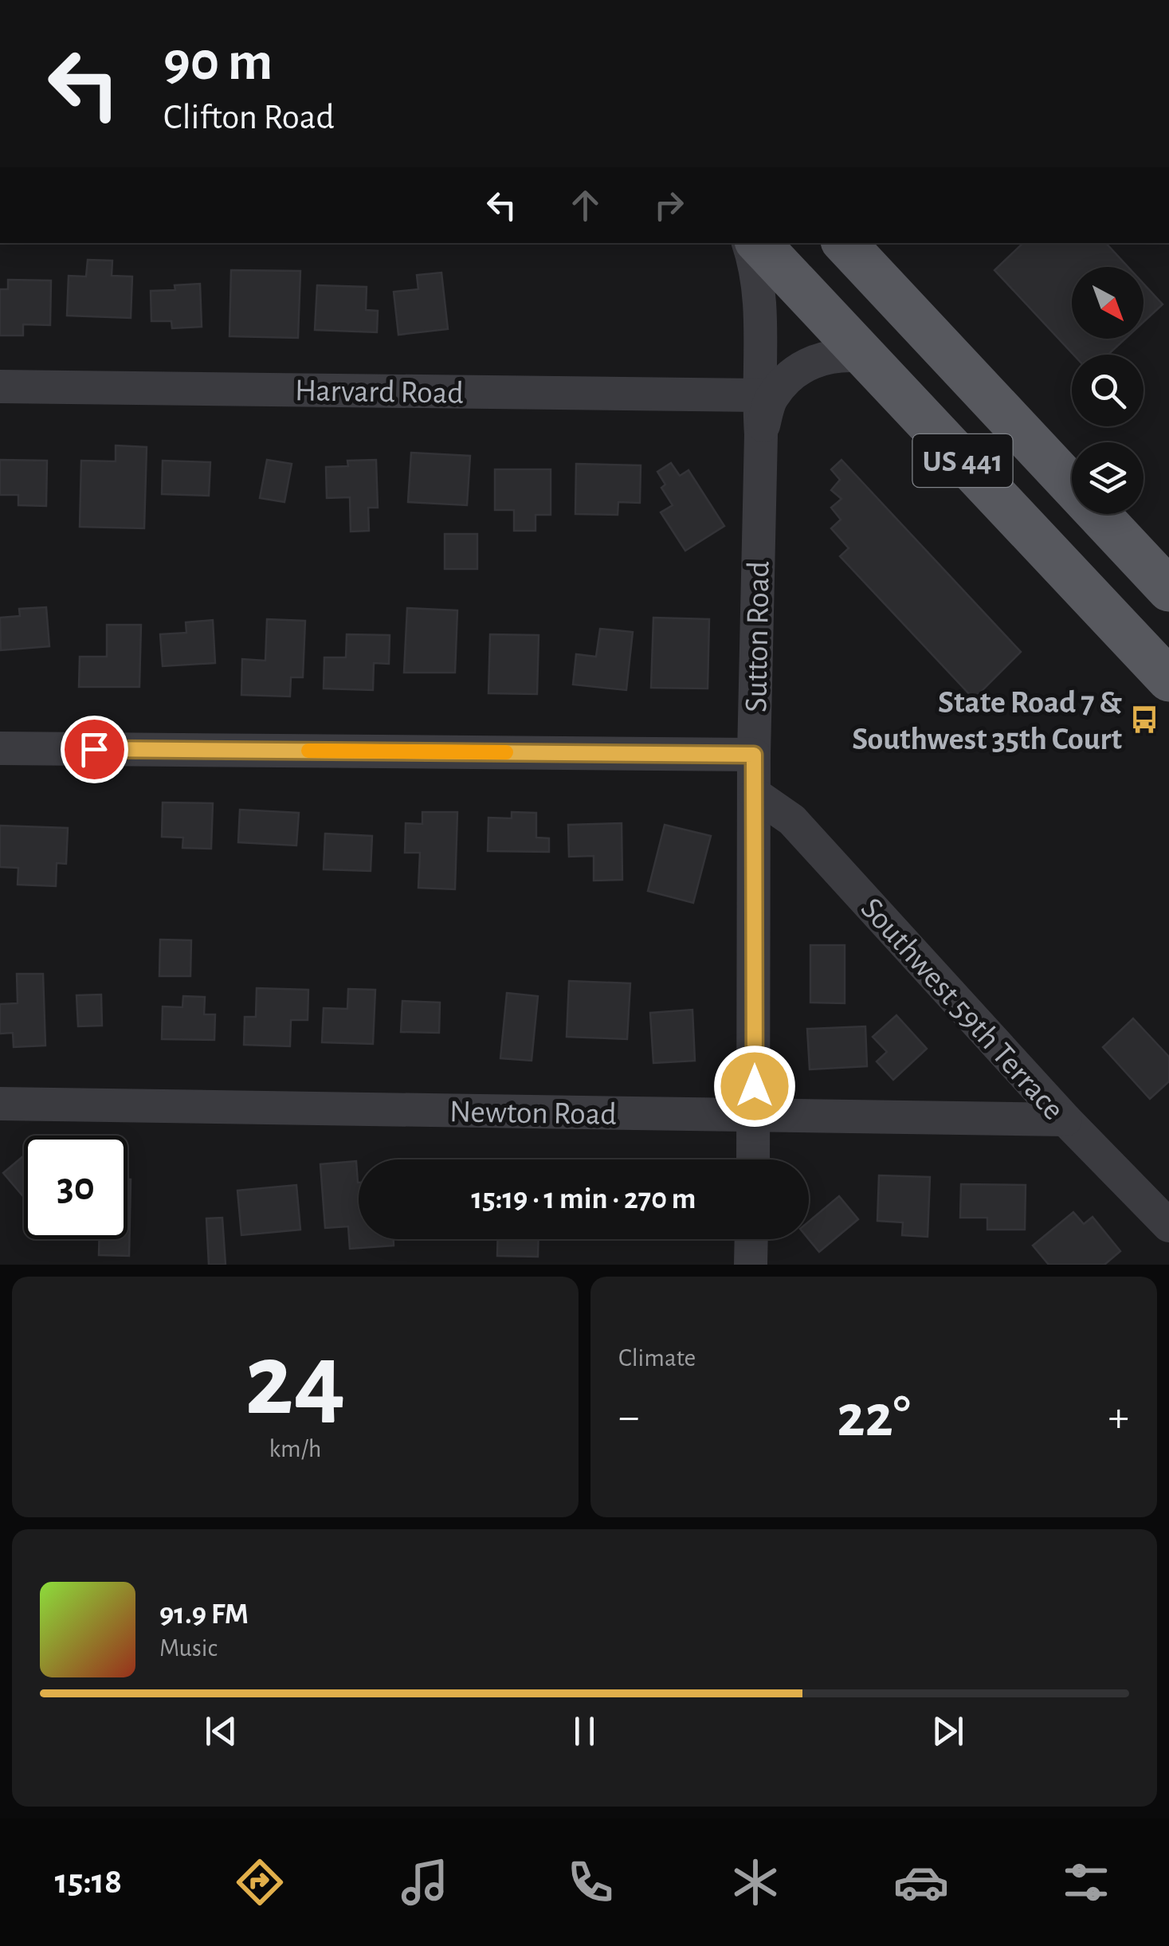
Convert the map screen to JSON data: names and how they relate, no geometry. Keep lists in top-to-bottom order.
{
  "streets": {
    "main road": ["US 441"],
    "street": [
      "Harvard Road",
      "Sutton Road",
      "Southwest 59th Terrace",
      "Newton Road"
    ]
  },
  "crossings": [
    ["Harvard Road", "Sutton Road"],
    ["US 441", "Sutton Road"],
    ["Sutton Road", "Southwest 59th Terrace"],
    ["Sutton Road", "Newton Road"],
    ["Southwest 59th Terrace", "Newton Road"]
  ],
  "places": {
    "bus stop": ["State Road 7 & Southwest 35th Court"]
  },
  "north": "bottom right",
  "page": {
    "turn": ["90 m", "Clifton Road"],
    "limit": "30",
    "trip": "15:19 · 1 min · 270 m",
    "tile": [
      ["24", "km/h"],
      "Climate"
    ],
    "heat": ["−", "22°", "+"],
    "song": ["91.9 FM", "Music"],
    "tabs": "15:18"
  }
}
